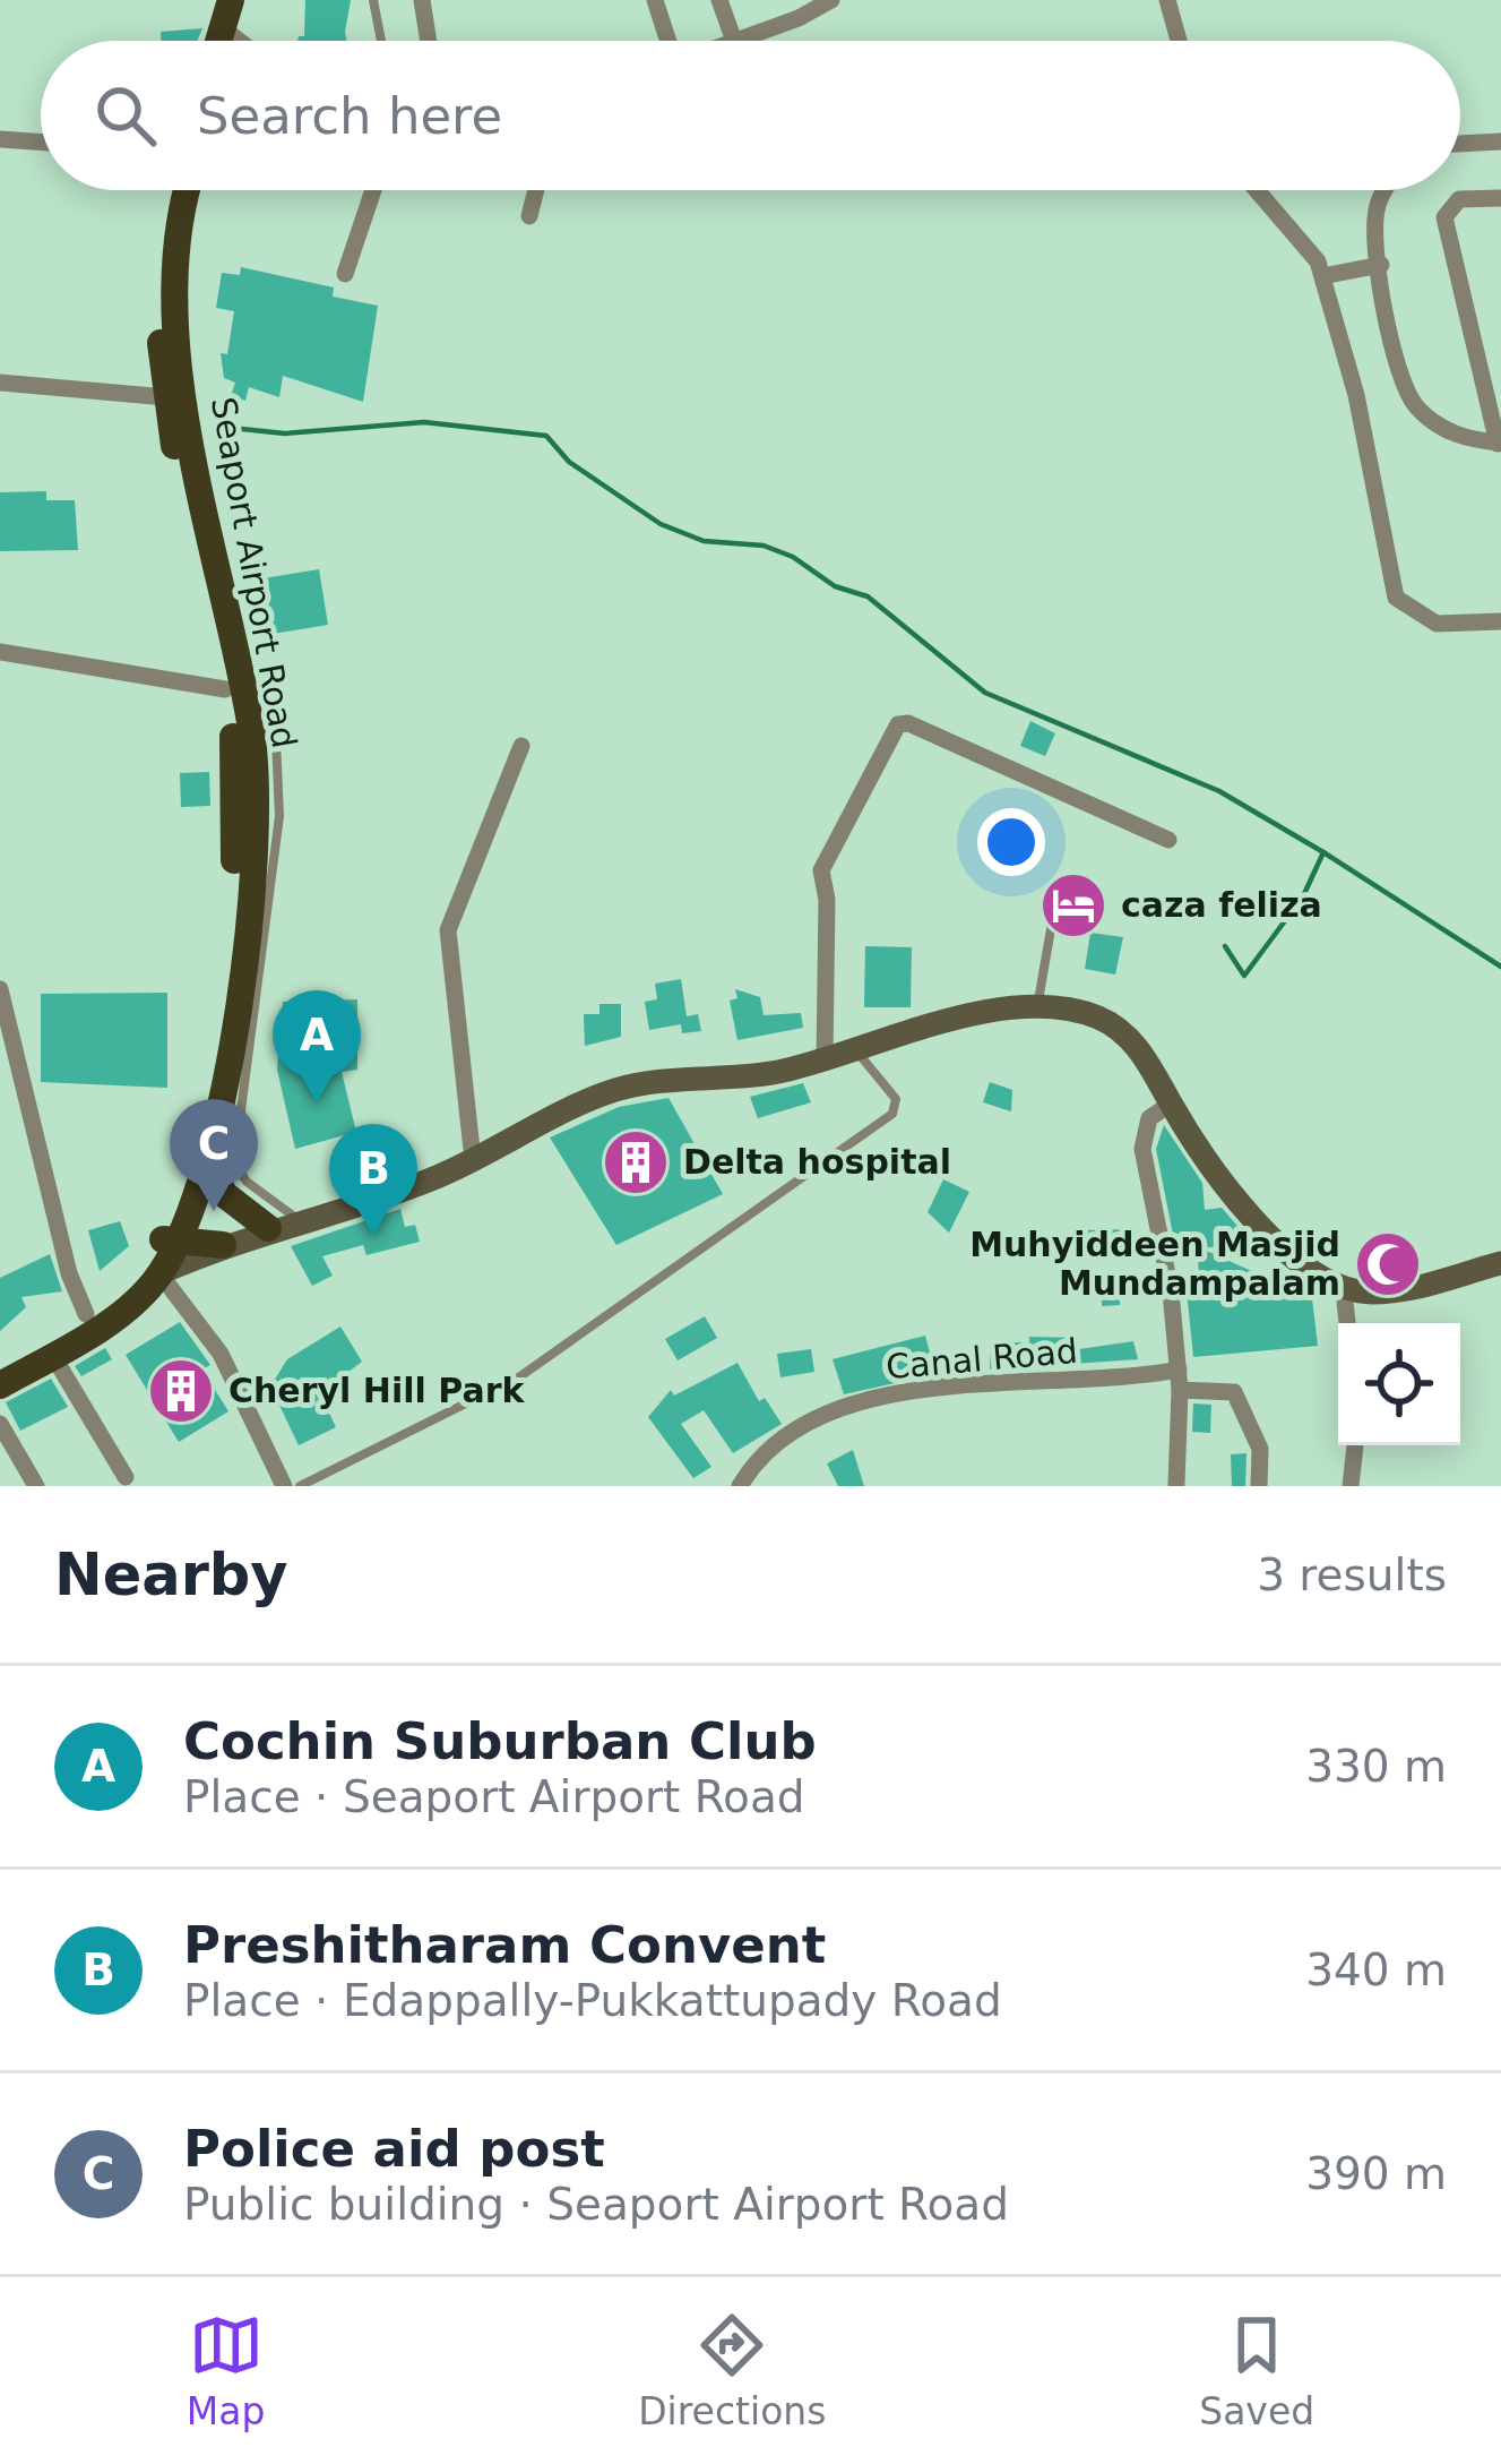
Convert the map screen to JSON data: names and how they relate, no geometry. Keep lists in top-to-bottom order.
{
  "streets": {
    "main road": ["Seaport Airport Road"],
    "street": ["Canal Road"]
  },
  "places": {
    "hotel": ["caza feliza"],
    "building": ["Delta hospital", "Cheryl Hill Park"],
    "mosque": ["Muhyiddeen Masjid Mundampalam"]
  },
  "page": {
    "search": "Search here",
    "pins": ["A", "C", "B"],
    "heading": ["Nearby", "3 results"],
    "list": [
      {
        "mark": "A",
        "name": "Cochin Suburban Club",
        "note": "Place · Seaport Airport Road",
        "value": "330 m"
      },
      {
        "mark": "B",
        "name": "Preshitharam Convent",
        "note": "Place · Edappally-Pukkattupady Road",
        "value": "340 m"
      },
      {
        "mark": "C",
        "name": "Police aid post",
        "note": "Public building · Seaport Airport Road",
        "value": "390 m"
      }
    ],
    "nav": ["Map", "Directions", "Saved"]
  }
}
